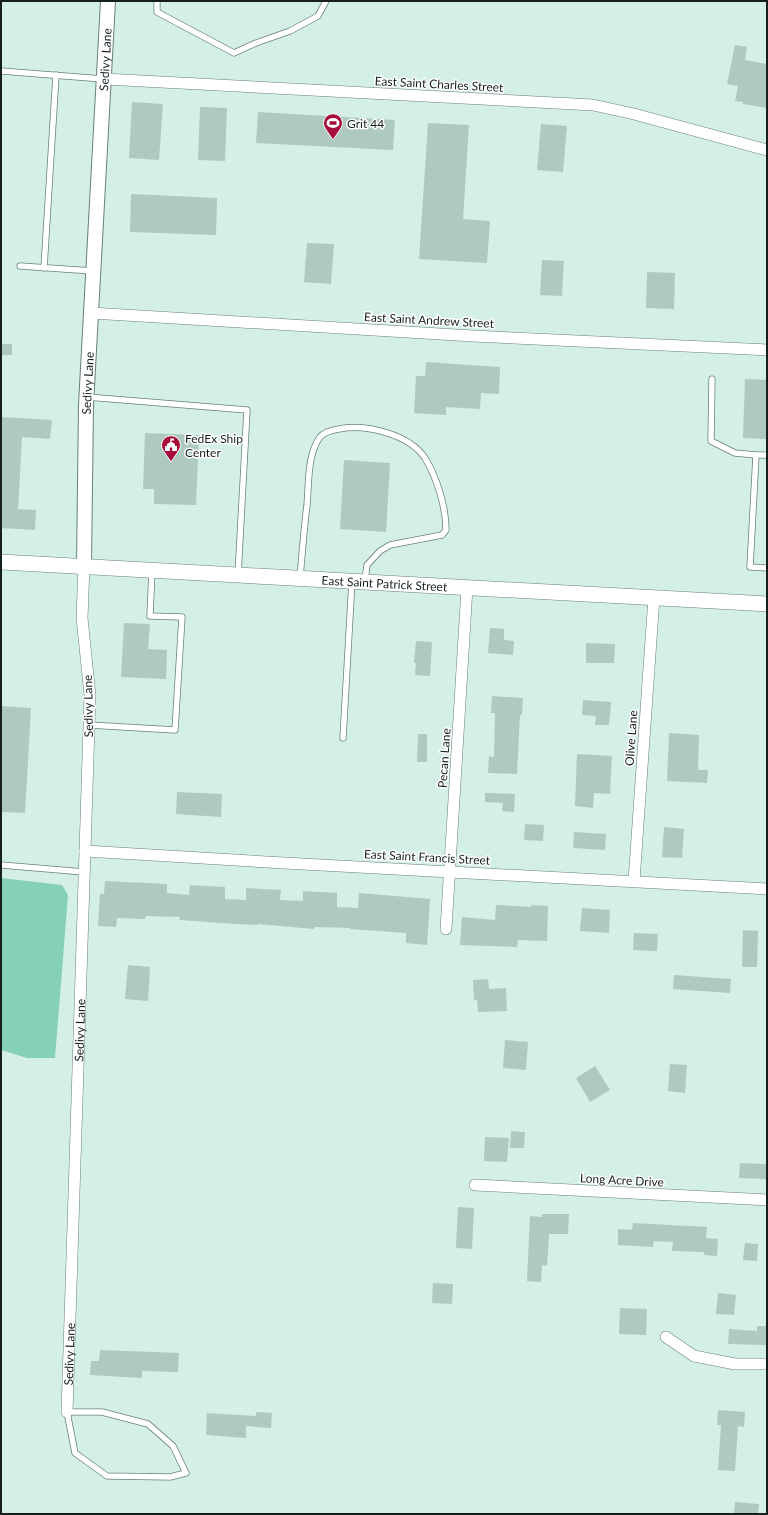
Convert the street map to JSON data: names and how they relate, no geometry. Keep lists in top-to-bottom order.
{
  "streets": {
    "main road": ["East Saint Patrick Street"],
    "street": [
      "Sedivy Lane",
      "East Saint Charles Street",
      "East Saint Andrew Street",
      "Olive Lane",
      "Pecan Lane",
      "East Saint Francis Street",
      "Long Acre Drive"
    ]
  },
  "crossings": [
    ["Sedivy Lane", "East Saint Charles Street"],
    ["Sedivy Lane", "East Saint Andrew Street"],
    ["Sedivy Lane", "East Saint Patrick Street"],
    ["Sedivy Lane", "East Saint Francis Street"],
    ["East Saint Patrick Street", "Olive Lane"],
    ["East Saint Patrick Street", "Pecan Lane"],
    ["Olive Lane", "East Saint Francis Street"],
    ["Pecan Lane", "East Saint Francis Street"]
  ],
  "places": {
    "sports": ["Grit 44"],
    "public building": ["FedEx Ship Center"]
  }
}
